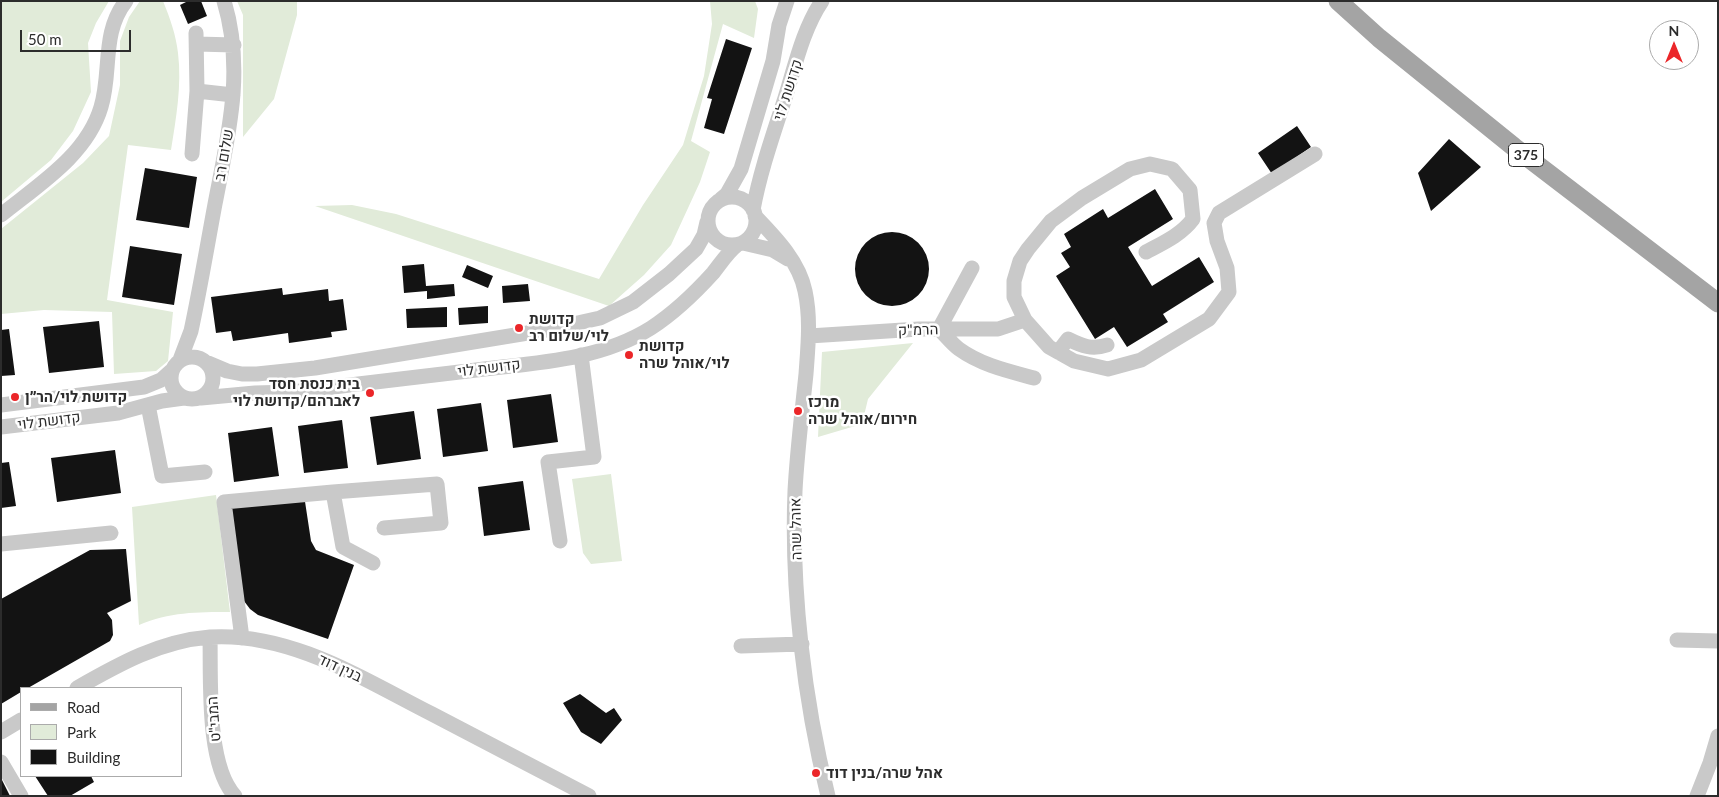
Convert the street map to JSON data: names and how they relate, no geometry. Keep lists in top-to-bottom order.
{
  "streets": {
    "main road": ["375"],
    "street": [
      "קדושת לוי",
      "שלום רב",
      "הרמ\"ק",
      "אוהל שרה",
      "בנין דוד",
      "המבי\"ט"
    ]
  },
  "crossings": [
    ["קדושת לוי", "שלום רב"],
    ["קדושת לוי", "אוהל שרה"],
    ["הרמ\"ק", "אוהל שרה"],
    ["בנין דוד", "המבי\"ט"]
  ],
  "places": [
    "קדושת לוי/שלום רב",
    "קדושת לוי/אוהל שרה",
    "בית כנסת חסד לאברהם/קדושת לוי",
    "קדושת לוי/הר״ן",
    "מרכז חירום/אוהל שרה",
    "אהל שרה/בנין דוד"
  ],
  "legend": ["Road", "Park", "Building"],
  "scale_bar": "50 m",
  "north": "top"
}
